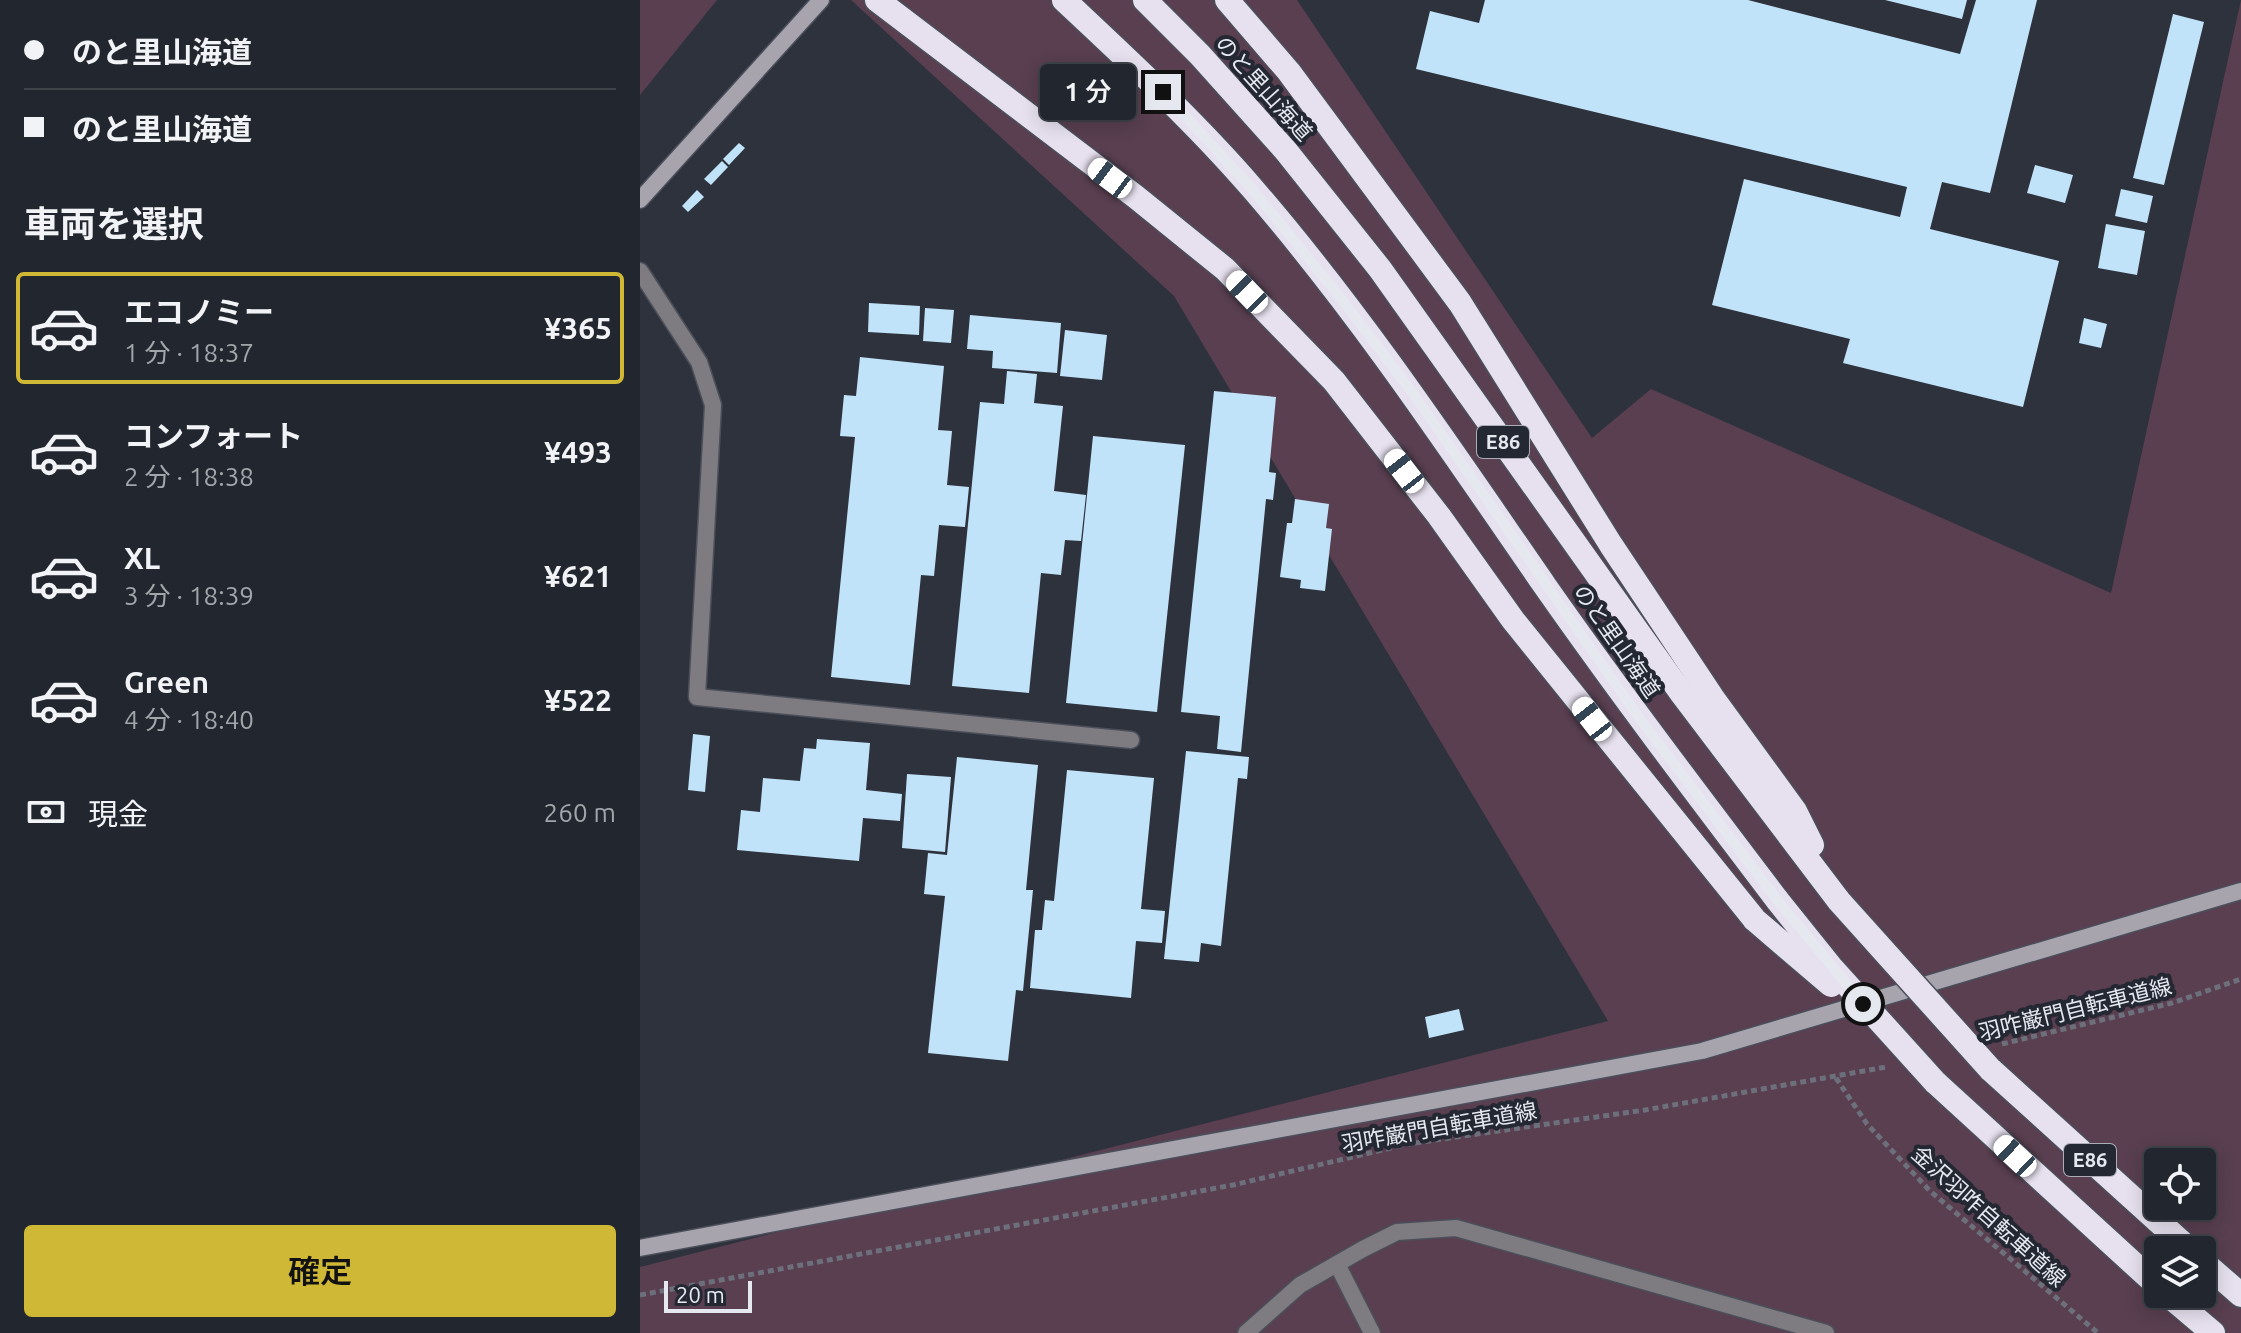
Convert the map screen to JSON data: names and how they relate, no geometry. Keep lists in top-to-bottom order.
{
  "streets": {
    "highway": ["のと里山海道", "E86"],
    "path": ["羽咋巌門自転車道線", "金沢羽咋自転車道線"]
  },
  "crossings": [
    ["のと里山海道", "羽咋巌門自転車道線"],
    ["羽咋巌門自転車道線", "金沢羽咋自転車道線"]
  ],
  "scale_bar": "20 m",
  "page": {
    "banner": ["のと里山海道", "のと里山海道"],
    "bubble": "1 分",
    "heading": "車両を選択",
    "list": [
      {
        "name": "エコノミー",
        "note": "1 分 · 18:37",
        "value": "¥365"
      },
      {
        "name": "コンフォート",
        "note": "2 分 · 18:38",
        "value": "¥493"
      },
      {
        "name": "XL",
        "note": "3 分 · 18:39",
        "value": "¥621"
      },
      {
        "name": "Green",
        "note": "4 分 · 18:40",
        "value": "¥522"
      }
    ],
    "pay": ["現金", "260 m"],
    "buttons": "確定",
    "scale": "20 m"
  }
}
